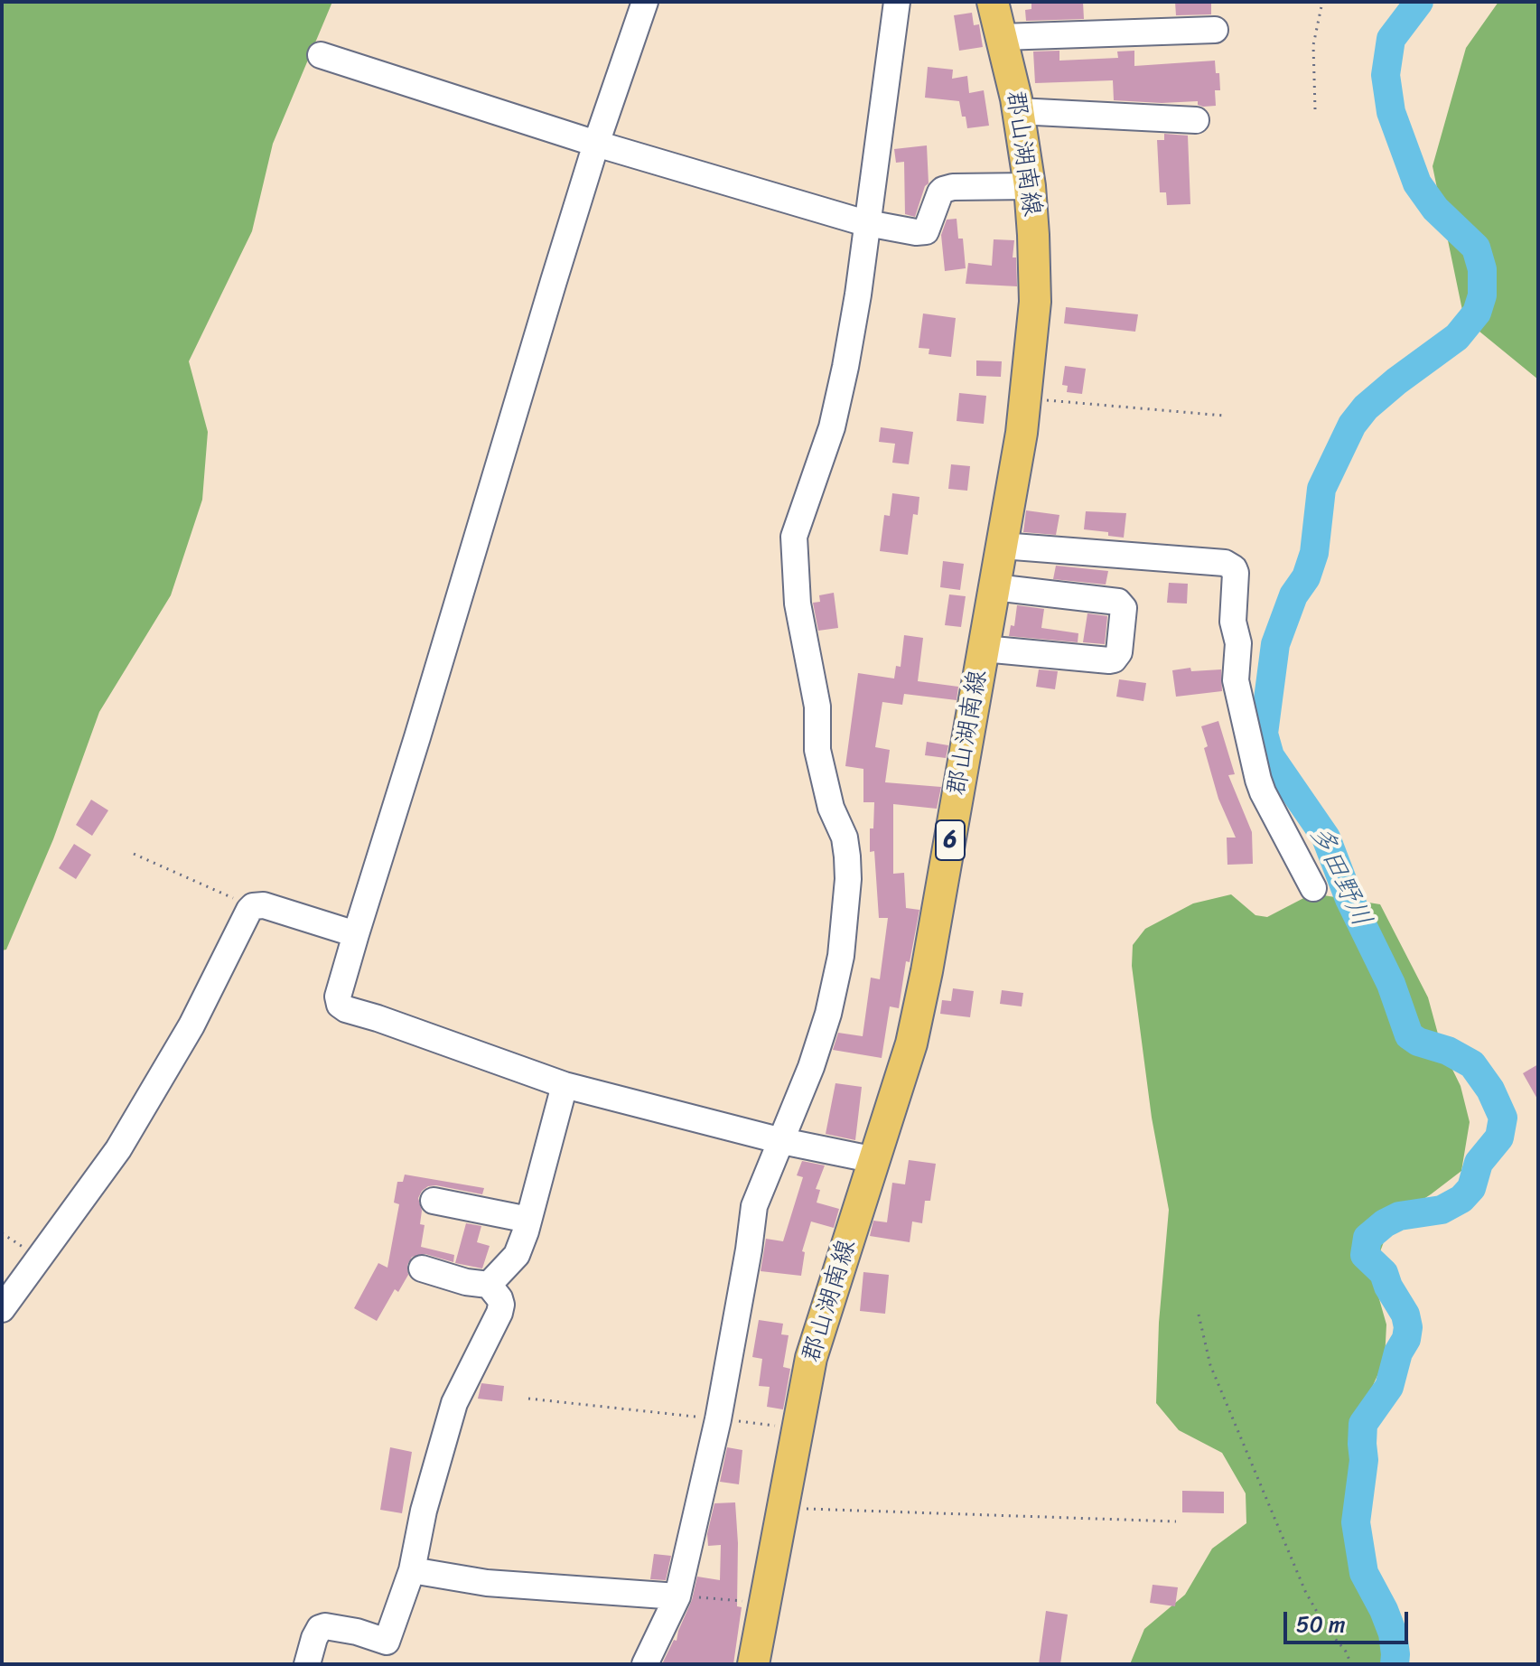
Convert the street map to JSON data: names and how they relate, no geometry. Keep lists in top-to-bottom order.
{
  "streets": {
    "main road": ["郡山湖南線", "6"]
  },
  "water": ["多田野川"],
  "scale_bar": "50 m"
}
